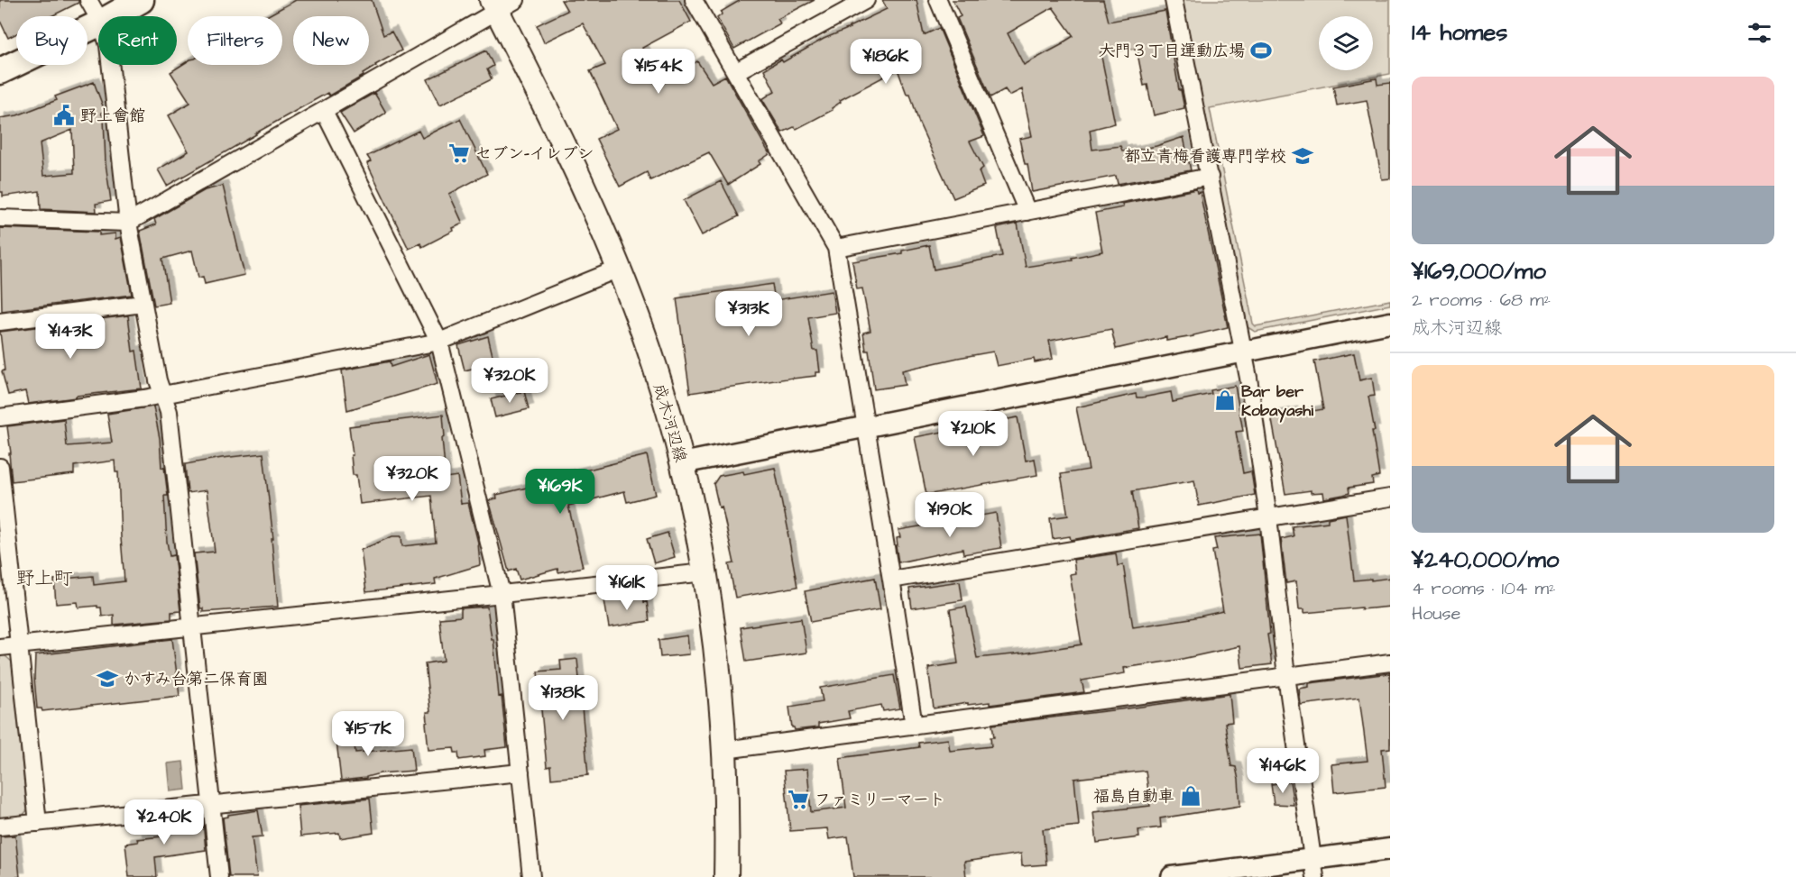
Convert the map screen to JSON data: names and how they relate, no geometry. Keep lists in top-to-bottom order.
{
  "streets": {
    "main road": ["成木河辺線"]
  },
  "districts": ["野上町"],
  "places": {
    "sports": ["大門３丁目運動広場"],
    "public building": ["野上會館"],
    "supermarket": ["セブン-イレブン", "ファミリーマート"],
    "school or university": ["都立青梅看護専門学校", "かすみ台第二保育園"],
    "shop": ["Bar ber Kobayashi", "福島自動車"]
  },
  "page": {
    "heading": "14 homes",
    "chip": [
      "Buy",
      "Rent",
      "Filters",
      "New"
    ],
    "price": [
      "¥186K",
      "¥154K",
      "¥313K",
      "¥143K",
      "¥320K",
      "¥210K",
      "¥320K",
      "¥169K",
      "¥190K",
      "¥161K",
      "¥138K",
      "¥157K",
      "¥146K",
      "¥240K"
    ],
    "list": [
      {
        "name": "¥169,000/mo",
        "note": "2 rooms · 68 m² · 成木河辺線"
      },
      {
        "name": "¥240,000/mo",
        "note": "4 rooms · 104 m² · House"
      }
    ]
  }
}
